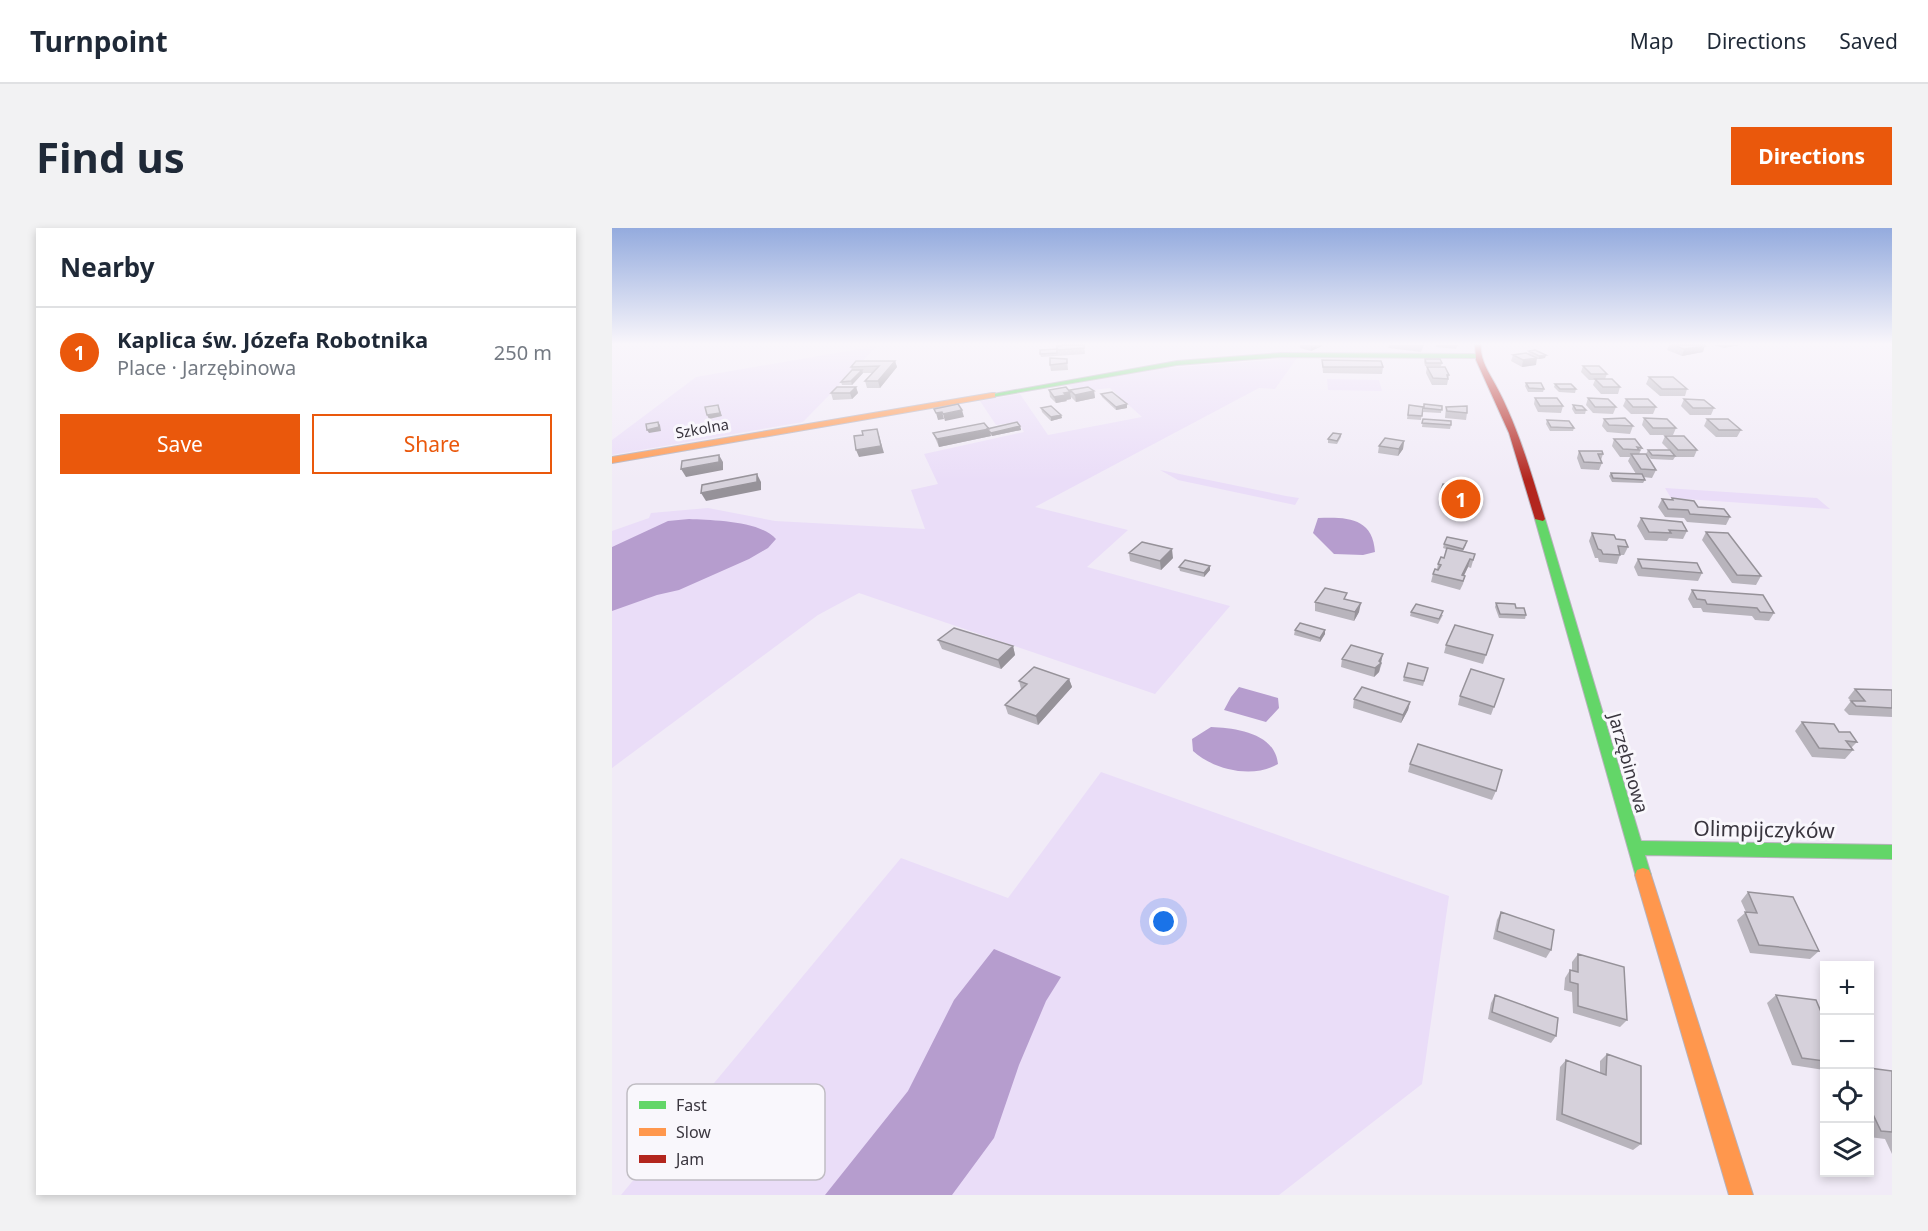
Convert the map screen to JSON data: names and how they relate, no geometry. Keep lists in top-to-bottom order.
{
  "streets": {
    "street": ["Szkolna", "Jarzębinowa", "Olimpijczyków"]
  },
  "crossings": [
    ["Jarzębinowa", "Olimpijczyków"]
  ],
  "legend": ["Fast", "Slow", "Jam"],
  "page": {
    "header": "Turnpoint",
    "nav": ["Map", "Directions", "Saved"],
    "buttons": [
      "Directions",
      ["Save", "Share"]
    ],
    "title": "Find us",
    "heading": "Nearby",
    "list": [
      {
        "mark": "1",
        "name": "Kaplica św. Józefa Robotnika",
        "note": "Place · Jarzębinowa",
        "value": "250 m"
      }
    ],
    "pins": "1",
    "map_buttons": ["+", "−"]
  }
}
